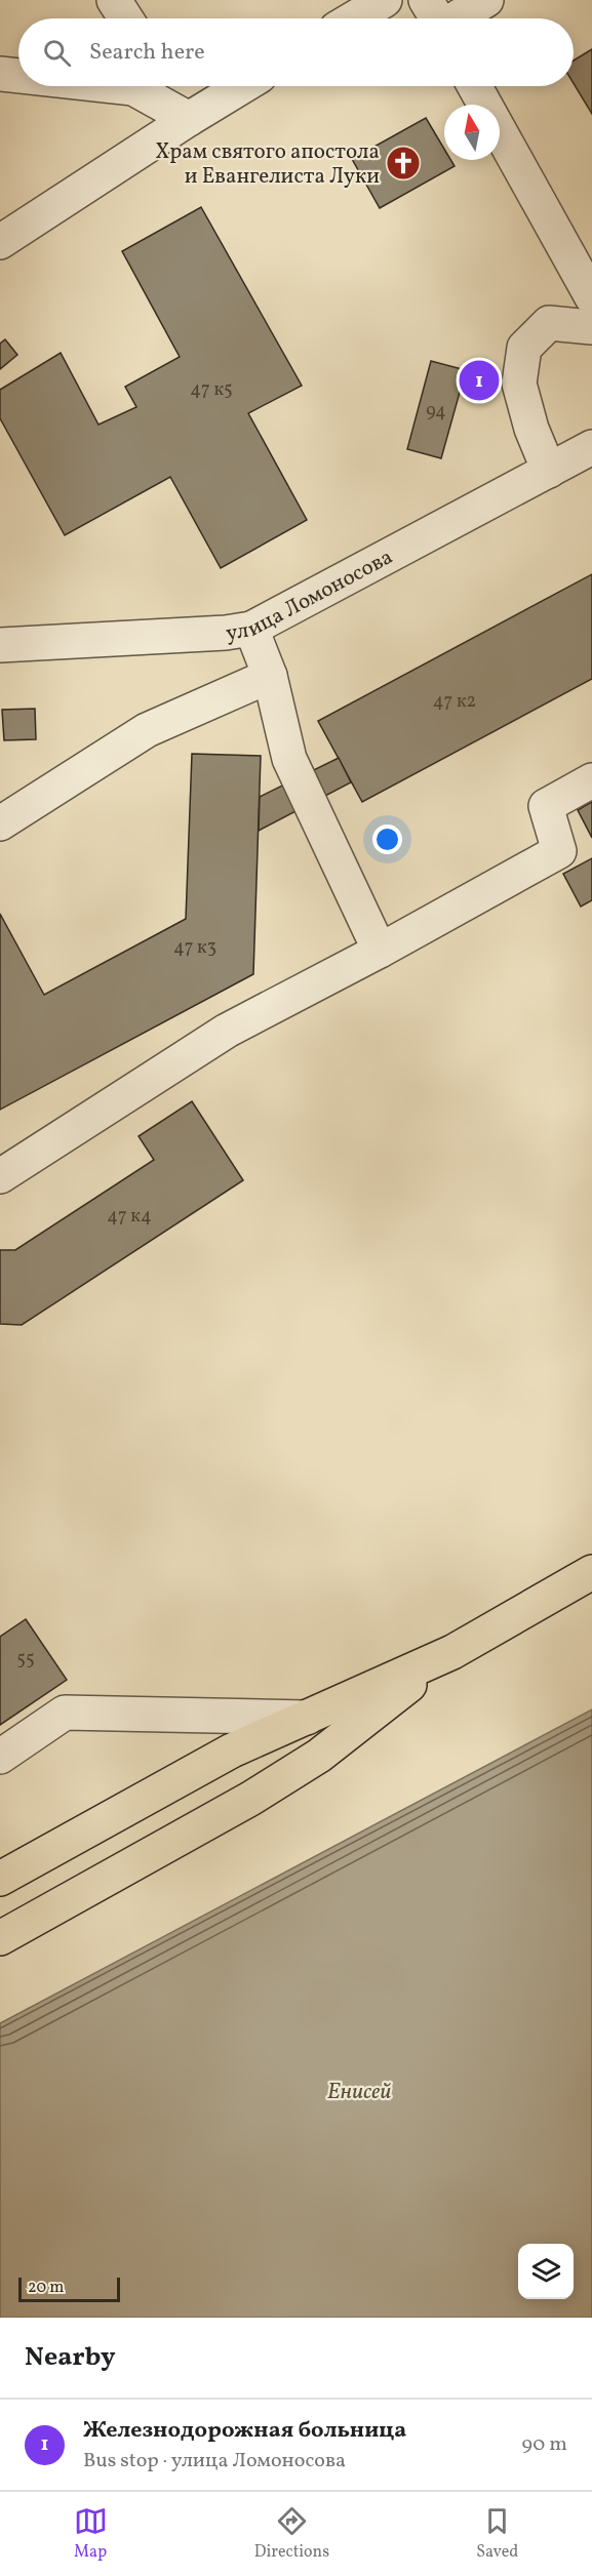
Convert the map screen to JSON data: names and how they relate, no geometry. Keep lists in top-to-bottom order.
{
  "streets": {
    "street": ["улица Ломоносова"]
  },
  "water": ["Енисей"],
  "places": {
    "church": ["Храм святого апостола и Евангелиста Луки"]
  },
  "house_numbers": [
    "47 к5",
    "94",
    "47 к2",
    "47 к3",
    "47 к4",
    "55"
  ],
  "scale_bar": "20 m",
  "north": "top",
  "page": {
    "search": "Search here",
    "pins": "1",
    "scale": "20 m",
    "heading": "Nearby",
    "list": [
      {
        "mark": "1",
        "name": "Железнодорожная больница",
        "note": "Bus stop · улица Ломоносова",
        "value": "90 m"
      }
    ],
    "nav": ["Map", "Directions", "Saved"]
  }
}
